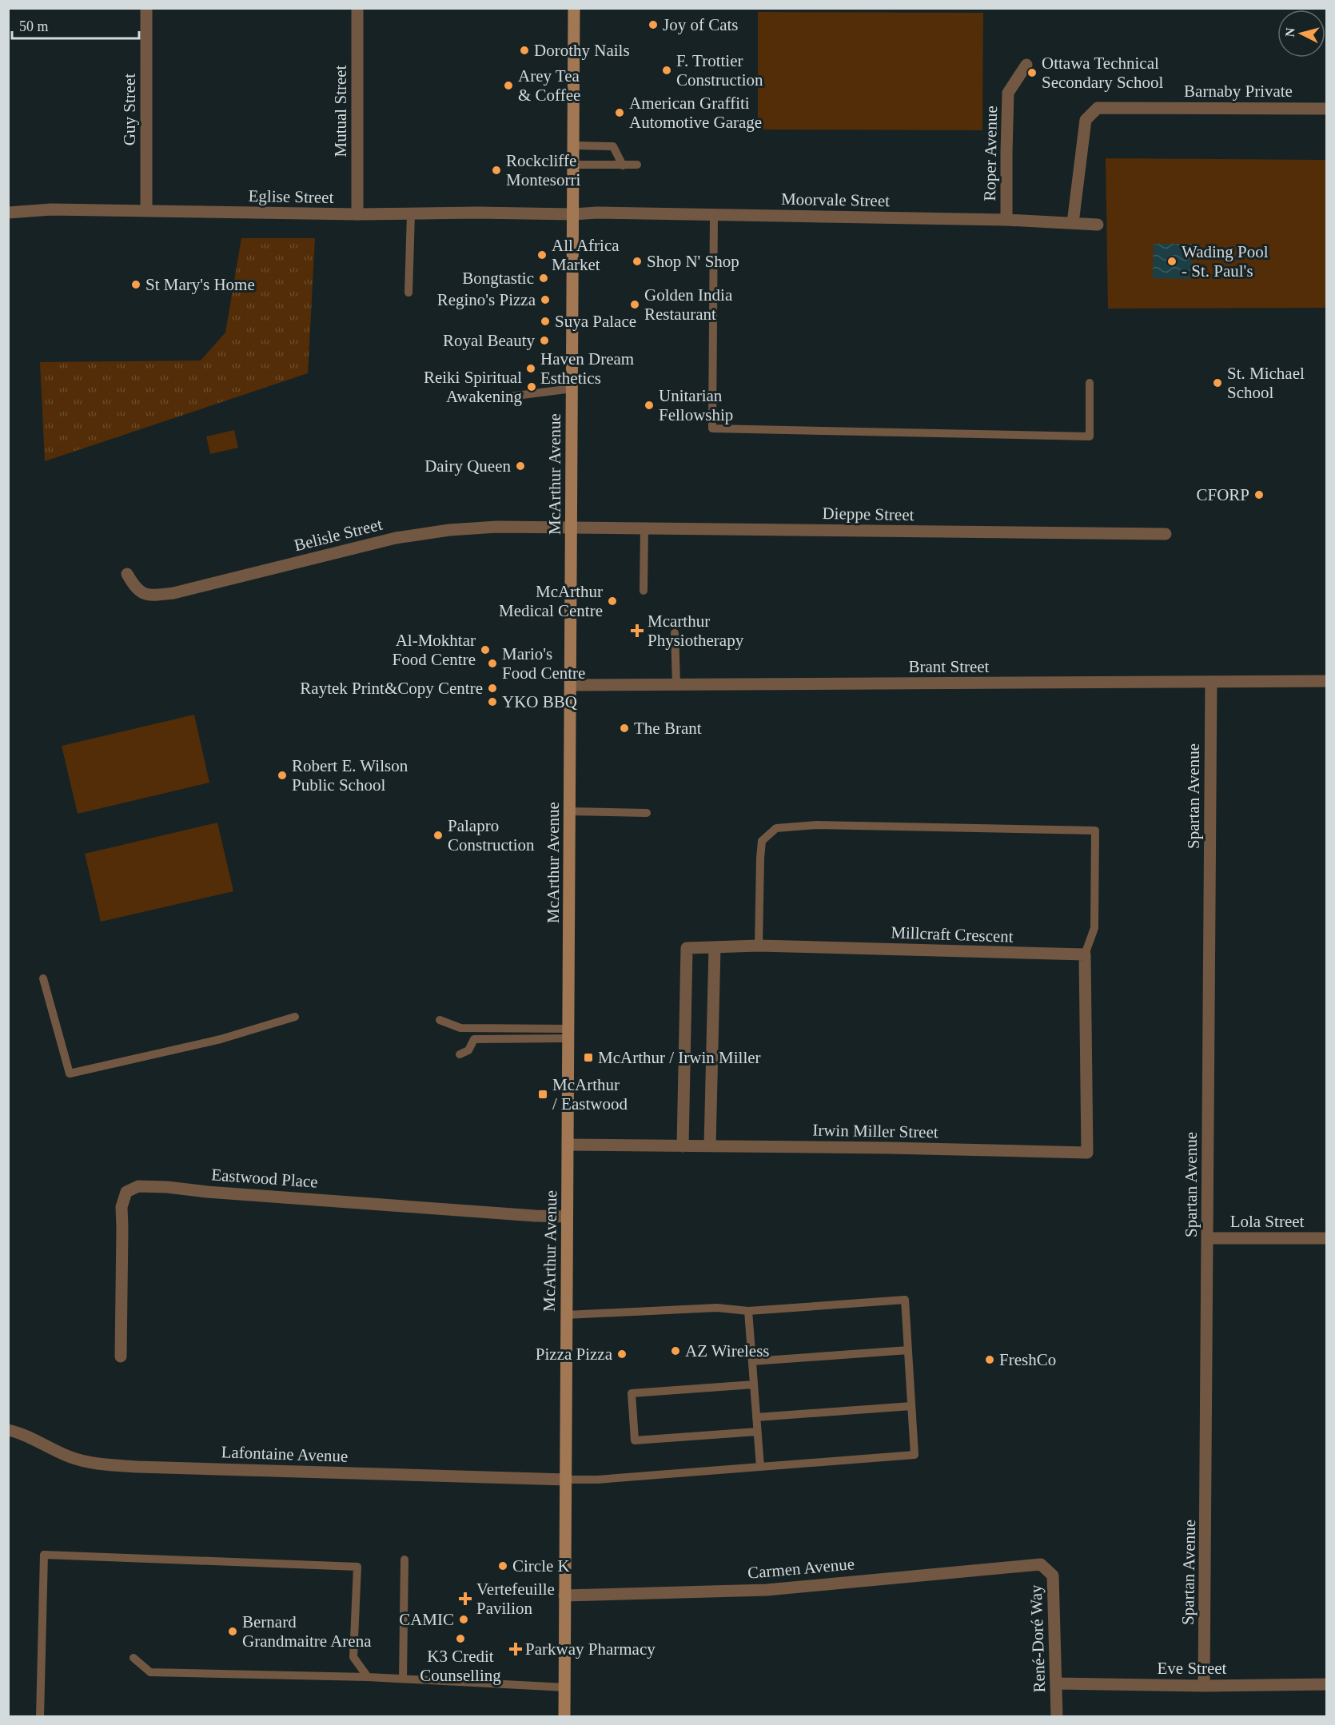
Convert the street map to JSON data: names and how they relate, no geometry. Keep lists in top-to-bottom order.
{
  "streets": {
    "main road": ["McArthur Avenue"],
    "street": [
      "Barnaby Private",
      "Guy Street",
      "Mutual Street",
      "Roper Avenue",
      "Eglise Street",
      "Moorvale Street",
      "Dieppe Street",
      "Belisle Street",
      "Brant Street",
      "Spartan Avenue",
      "Millcraft Crescent",
      "Irwin Miller Street",
      "Eastwood Place",
      "Lola Street",
      "Lafontaine Avenue",
      "Carmen Avenue",
      "René-Doré Way",
      "Eve Street"
    ]
  },
  "crossings": [
    ["Barnaby Private", "Moorvale Street"],
    ["Guy Street", "Eglise Street"],
    ["Mutual Street", "Eglise Street"],
    ["Roper Avenue", "Moorvale Street"],
    ["Eglise Street", "Moorvale Street"],
    ["Eglise Street", "McArthur Avenue"],
    ["Moorvale Street", "McArthur Avenue"],
    ["McArthur Avenue", "Dieppe Street"],
    ["McArthur Avenue", "Belisle Street"],
    ["McArthur Avenue", "Brant Street"],
    ["McArthur Avenue", "Irwin Miller Street"],
    ["McArthur Avenue", "Eastwood Place"],
    ["McArthur Avenue", "Lafontaine Avenue"],
    ["McArthur Avenue", "Carmen Avenue"],
    ["Dieppe Street", "Belisle Street"],
    ["Brant Street", "Spartan Avenue"],
    ["Spartan Avenue", "Lola Street"],
    ["Spartan Avenue", "Eve Street"],
    ["Millcraft Crescent", "Irwin Miller Street"],
    ["Carmen Avenue", "René-Doré Way"],
    ["René-Doré Way", "Eve Street"]
  ],
  "places": {
    "other": [
      "Joy of Cats",
      "Dorothy Nails",
      "F. Trottier Construction",
      "Ottawa Technical Secondary School",
      "Arey Tea & Coffee",
      "American Graffiti Automotive Garage",
      "Rockcliffe Montesorri",
      "All Africa Market",
      "Shop N' Shop",
      "Wading Pool - St. Paul's",
      "Bongtastic",
      "St Mary's Home",
      "Regino's Pizza",
      "Golden India Restaurant",
      "Suya Palace",
      "Royal Beauty",
      "Haven Dream Esthetics",
      "St. Michael School",
      "Reiki Spiritual Awakening",
      "Unitarian Fellowship",
      "Dairy Queen",
      "CFORP",
      "McArthur Medical Centre",
      "Al-Mokhtar Food Centre",
      "Mario's Food Centre",
      "Raytek Print&Copy Centre",
      "YKO BBQ",
      "The Brant",
      "Robert E. Wilson Public School",
      "Palapro Construction",
      "AZ Wireless",
      "Pizza Pizza",
      "FreshCo",
      "Circle K",
      "CAMIC",
      "Bernard Grandmaitre Arena",
      "K3 Credit Counselling"
    ],
    "health": ["Mcarthur Physiotherapy", "Vertefeuille Pavilion", "Parkway Pharmacy"],
    "transit": ["McArthur / Irwin Miller", "McArthur / Eastwood"]
  },
  "scale_bar": "50 m",
  "north": "left"
}
